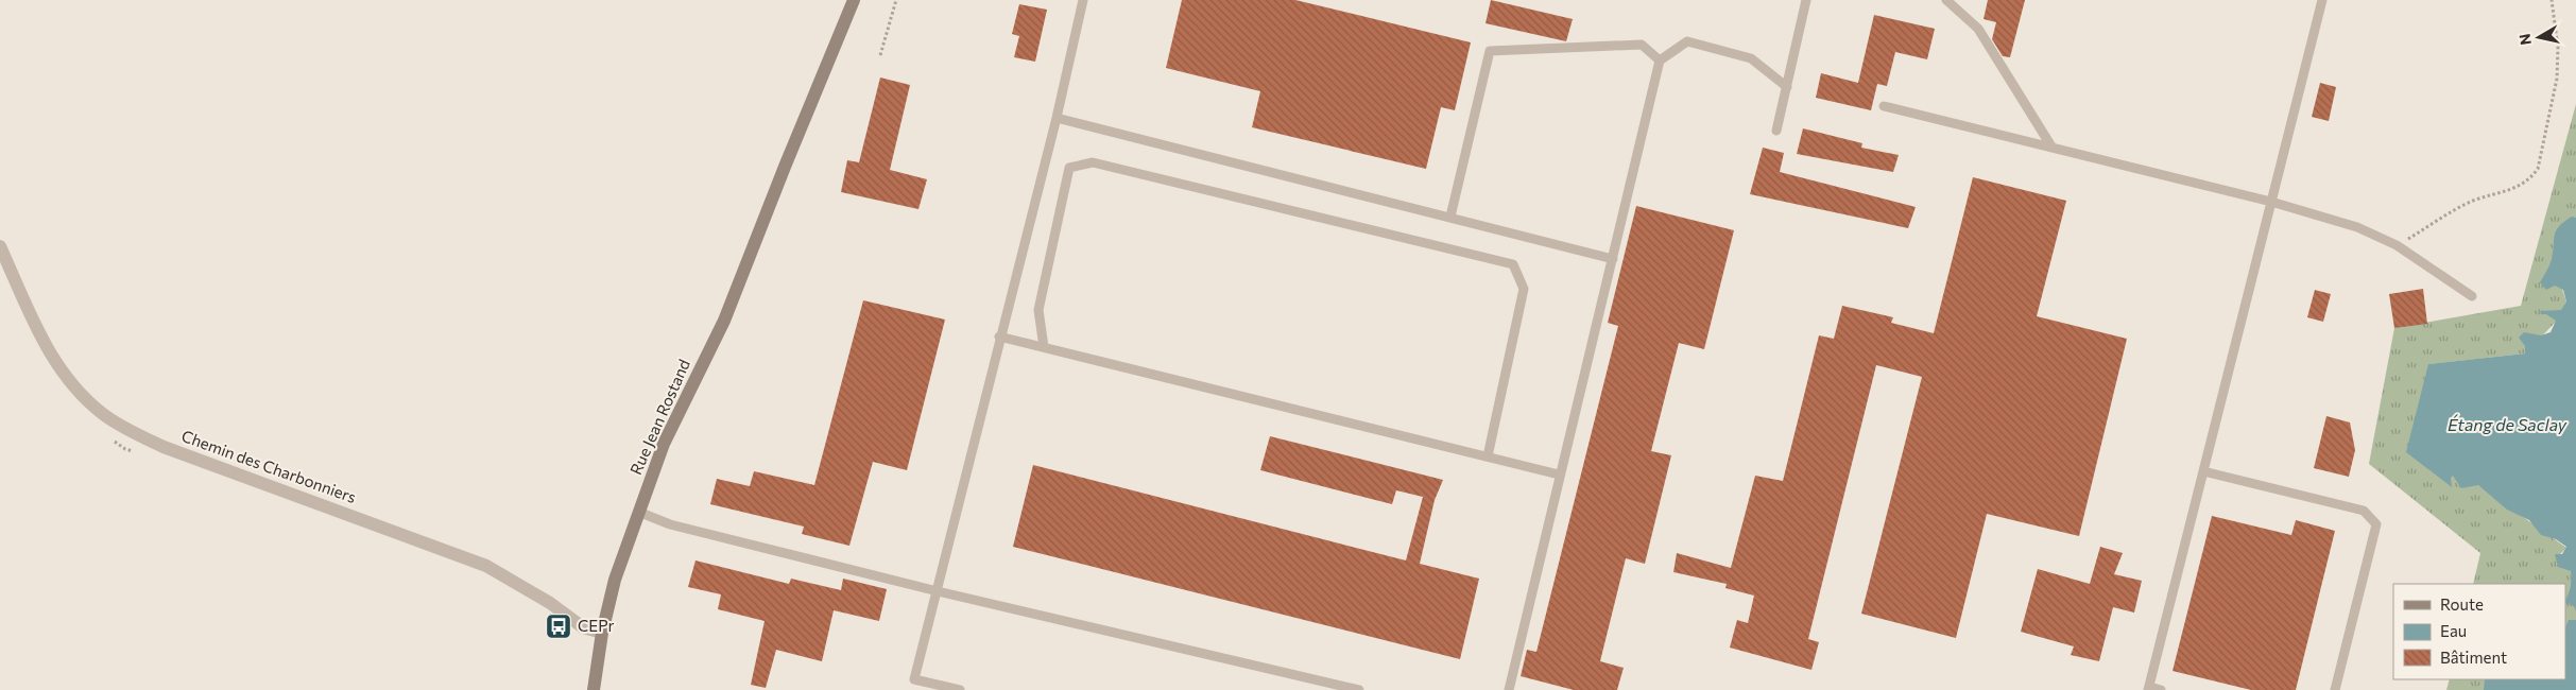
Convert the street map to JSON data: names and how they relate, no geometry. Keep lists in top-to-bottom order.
{
  "streets": {
    "street": ["Rue Jean Rostand", "Chemin des Charbonniers"]
  },
  "crossings": [
    ["Rue Jean Rostand", "Chemin des Charbonniers"]
  ],
  "water": ["Étang de Saclay"],
  "places": {
    "bus stop": ["CEPr"]
  },
  "legend": ["Route", "Eau", "Bâtiment"],
  "north": "left"
}
